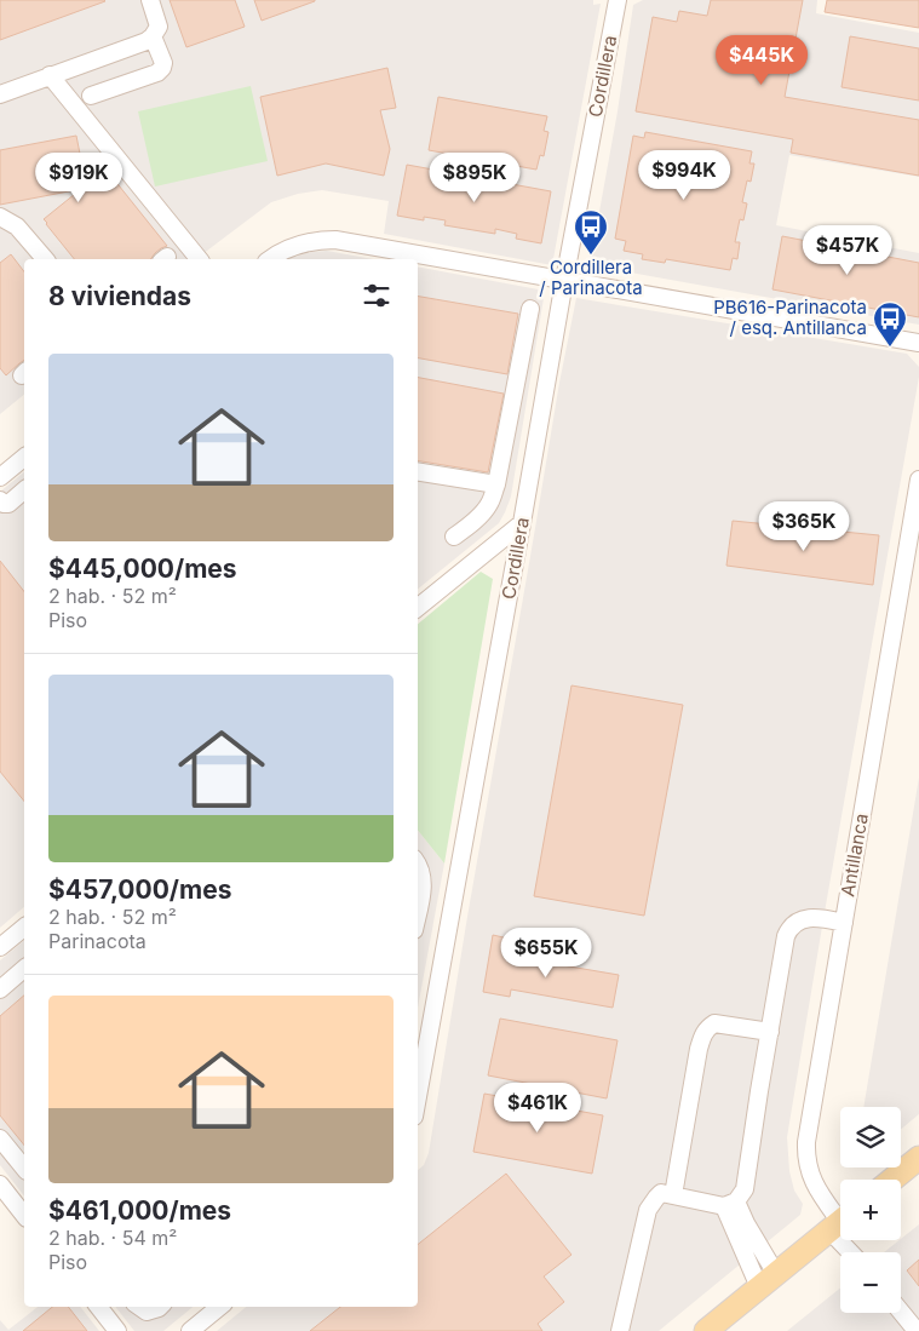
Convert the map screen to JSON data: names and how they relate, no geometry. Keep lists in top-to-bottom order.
{
  "streets": {
    "street": ["Cordillera", "Antillanca"]
  },
  "places": {
    "bus stop": ["Cordillera / Parinacota", "PB616-Parinacota / esq. Antillanca"]
  },
  "page": {
    "price": [
      "$445K",
      "$994K",
      "$919K",
      "$895K",
      "$457K",
      "$365K",
      "$655K",
      "$461K"
    ],
    "heading": "8 viviendas",
    "list": [
      {
        "name": "$445,000/mes",
        "note": "2 hab. · 52 m² · Piso"
      },
      {
        "name": "$457,000/mes",
        "note": "2 hab. · 52 m² · Parinacota"
      },
      {
        "name": "$461,000/mes",
        "note": "2 hab. · 54 m² · Piso"
      }
    ],
    "map_buttons": ["+", "−"]
  }
}
